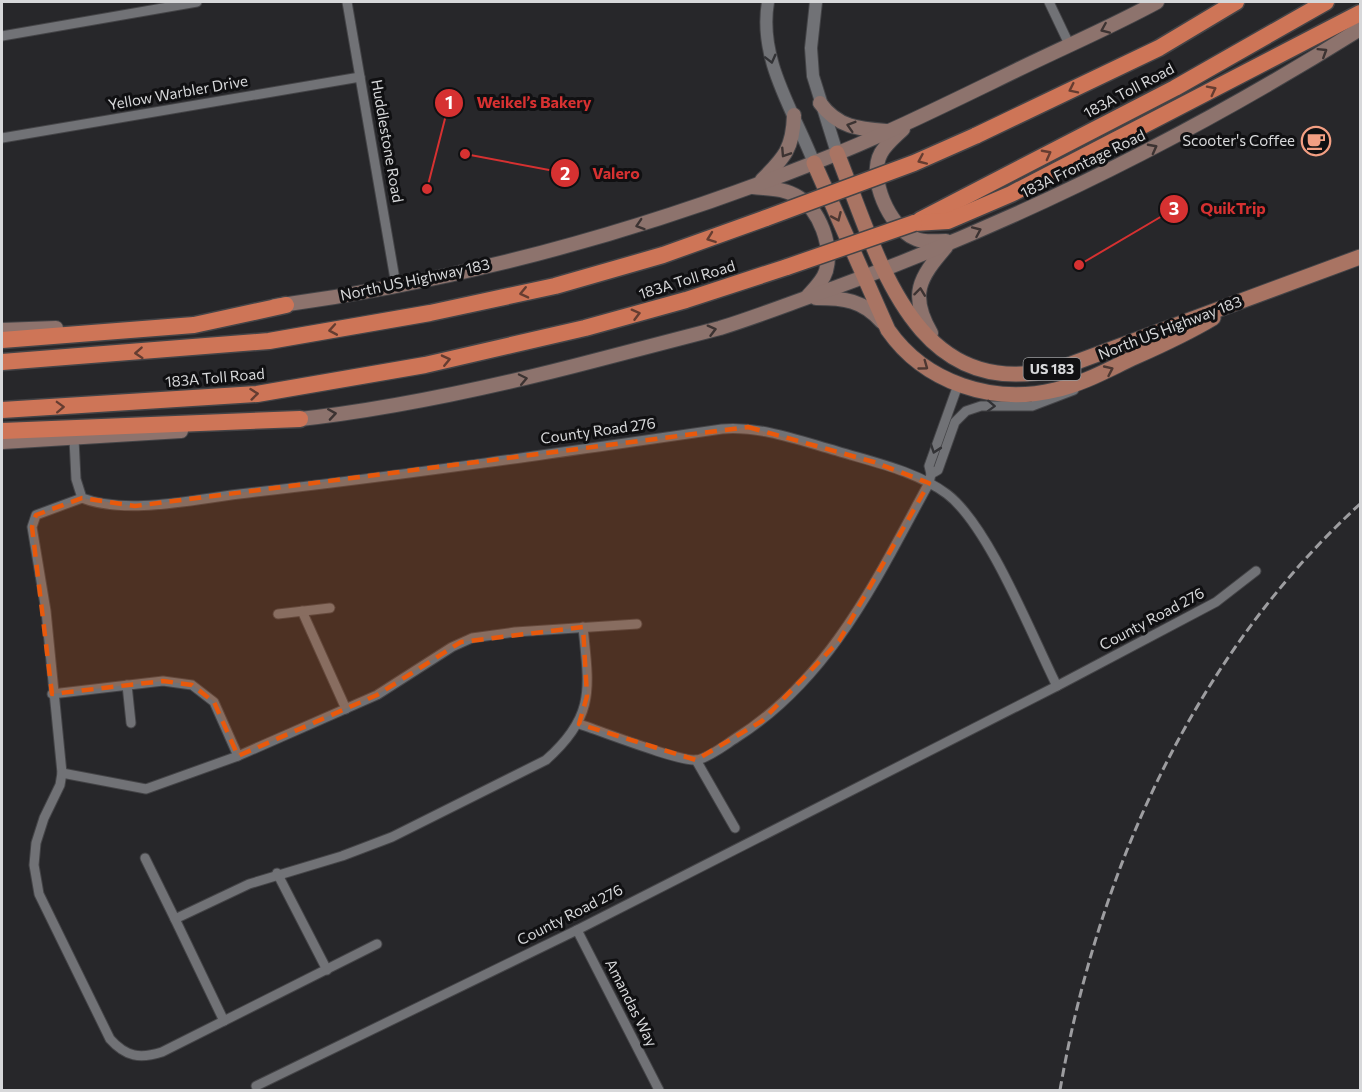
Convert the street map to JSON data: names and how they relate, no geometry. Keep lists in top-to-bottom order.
{
  "streets": {
    "highway": ["183A Toll Road"],
    "main road": ["183A Frontage Road", "North US Highway 183", "US 183"],
    "street": [
      "Yellow Warbler Drive",
      "Huddlestone Road",
      "County Road 276",
      "Amandas Way"
    ]
  },
  "crossings": [
    ["Yellow Warbler Drive", "Huddlestone Road"],
    ["Huddlestone Road", "North US Highway 183"],
    ["183A Frontage Road", "North US Highway 183"],
    ["183A Frontage Road", "US 183"],
    ["North US Highway 183", "US 183"],
    ["County Road 276", "Amandas Way"]
  ],
  "one_way": ["183A Frontage Road"],
  "places": {
    "cafe": ["Scooter's Coffee"],
    "other": ["Valero", "Weikel’s Bakery", "QuikTrip"]
  }
}
